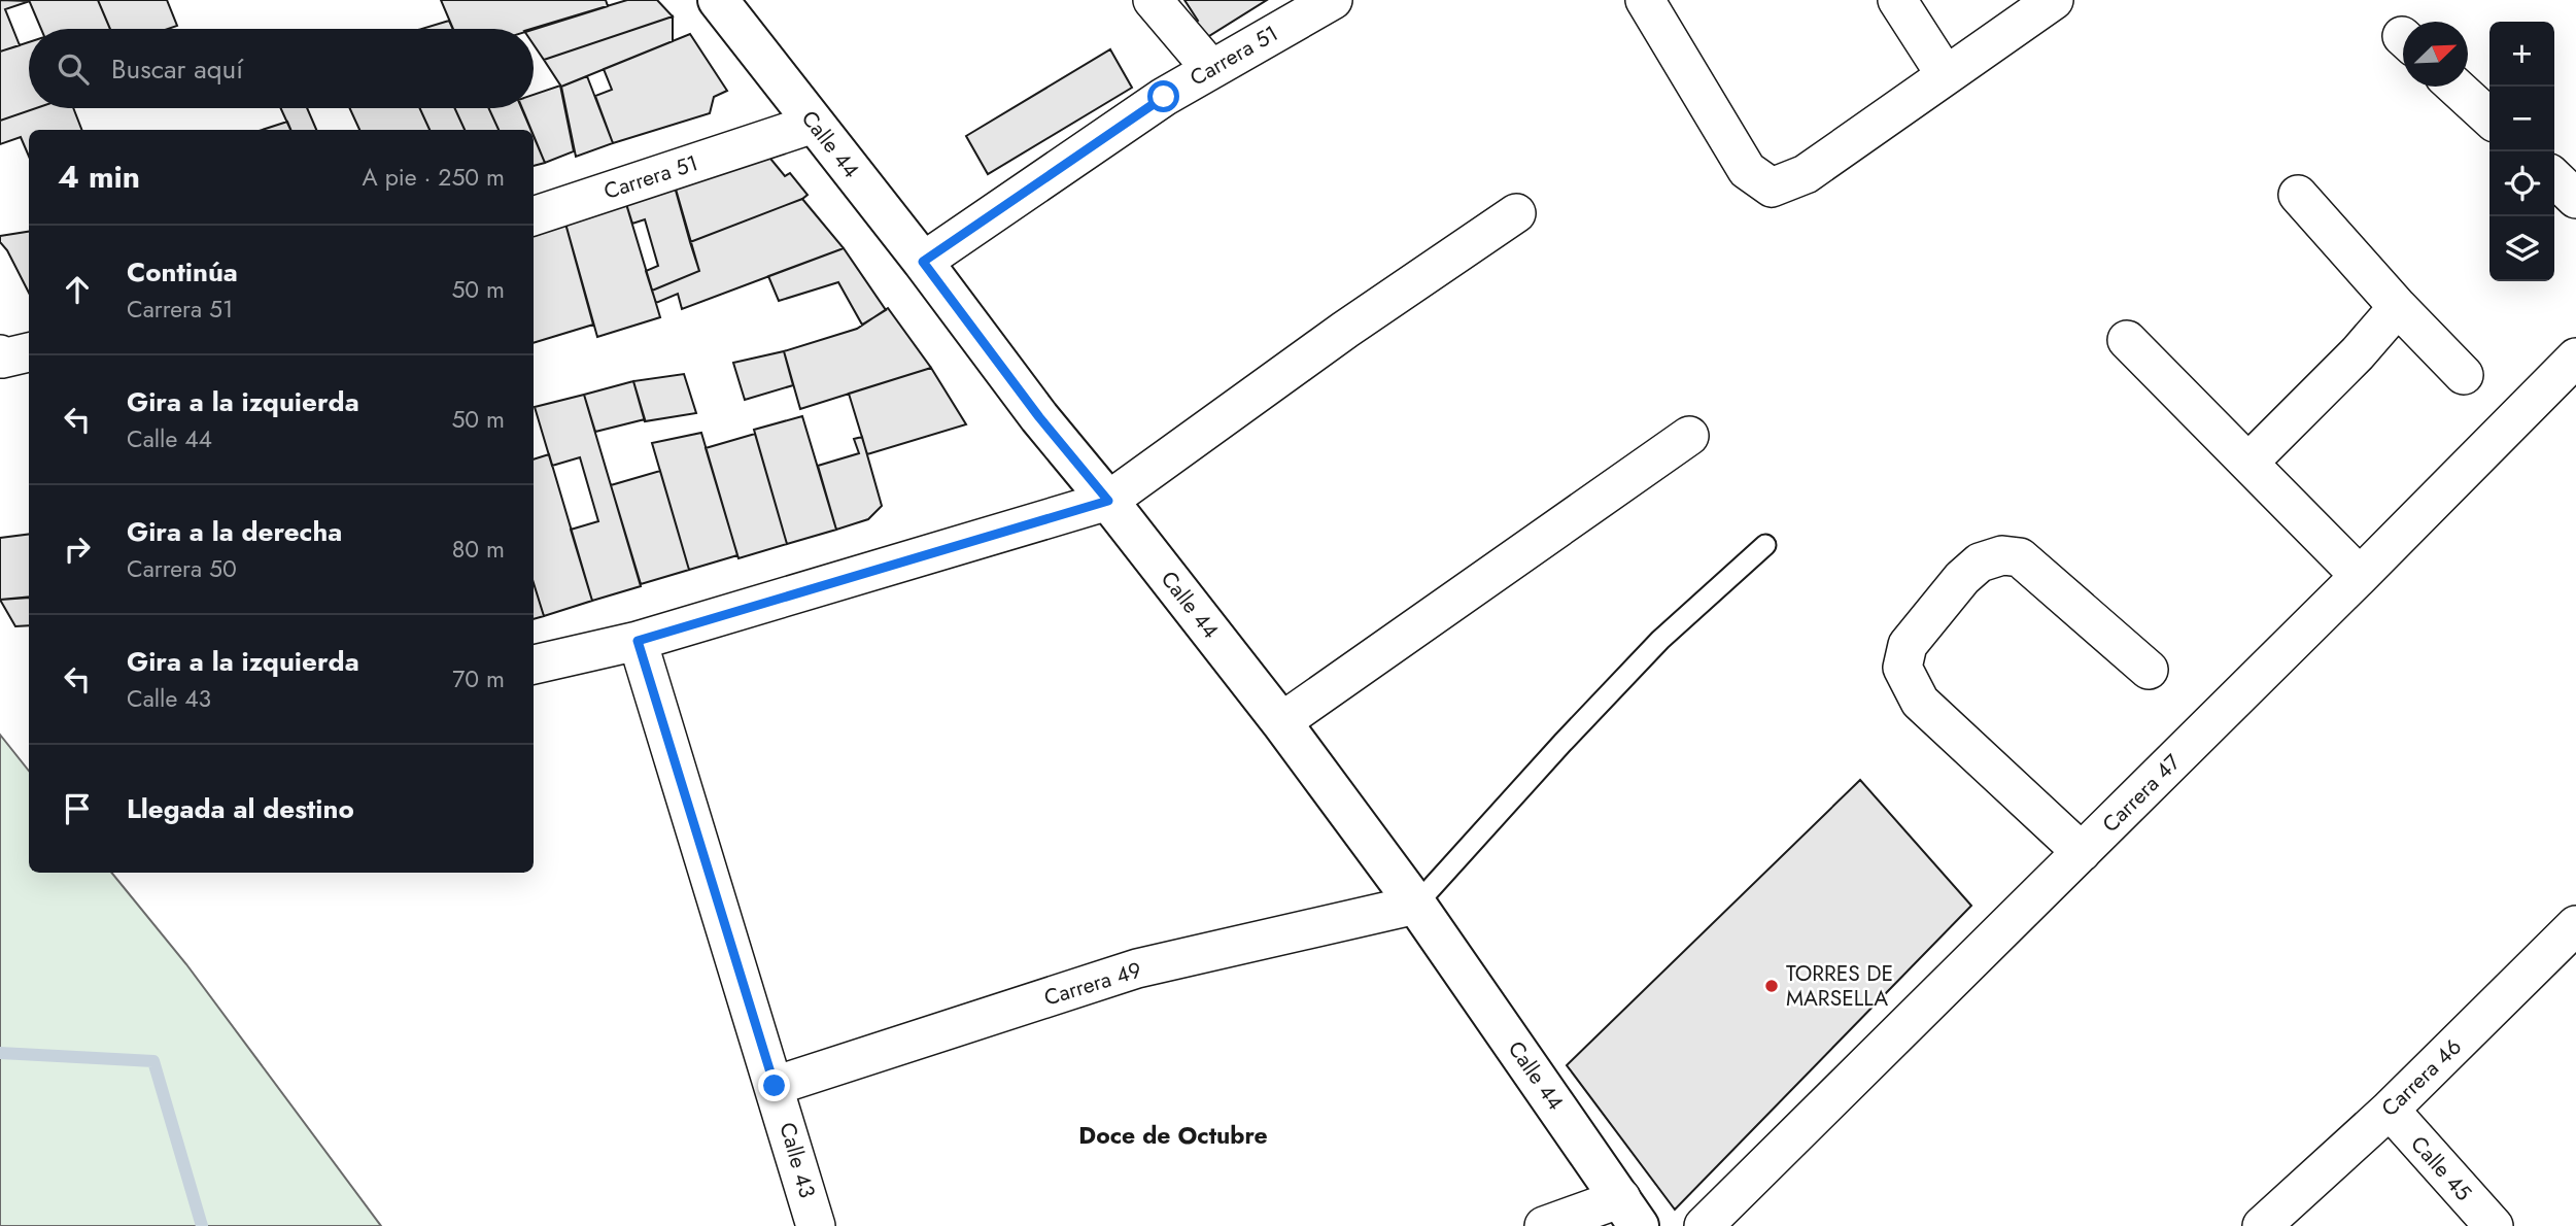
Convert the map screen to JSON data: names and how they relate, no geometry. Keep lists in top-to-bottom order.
{
  "streets": {
    "main road": ["Calle 44"],
    "street": [
      "Carrera 51",
      "Carrera 47",
      "Carrera 49",
      "Carrera 46",
      "Calle 43",
      "Calle 45"
    ]
  },
  "crossings": [
    ["Carrera 51", "Calle 44"],
    ["Calle 44", "Carrera 49"],
    ["Carrera 49", "Calle 43"],
    ["Carrera 46", "Calle 45"]
  ],
  "districts": ["Doce de Octubre"],
  "places": ["TORRES DE MARSELLA"],
  "north": "top right",
  "page": {
    "map_buttons": ["+", "−"],
    "search": "Buscar aquí",
    "heading": ["4 min", "A pie · 250 m"],
    "list": [
      ["Continúa", "Carrera 51", "50 m"],
      ["Gira a la izquierda", "Calle 44", "50 m"],
      ["Gira a la derecha", "Carrera 50", "80 m"],
      ["Gira a la izquierda", "Calle 43", "70 m"],
      "Llegada al destino"
    ]
  }
}
